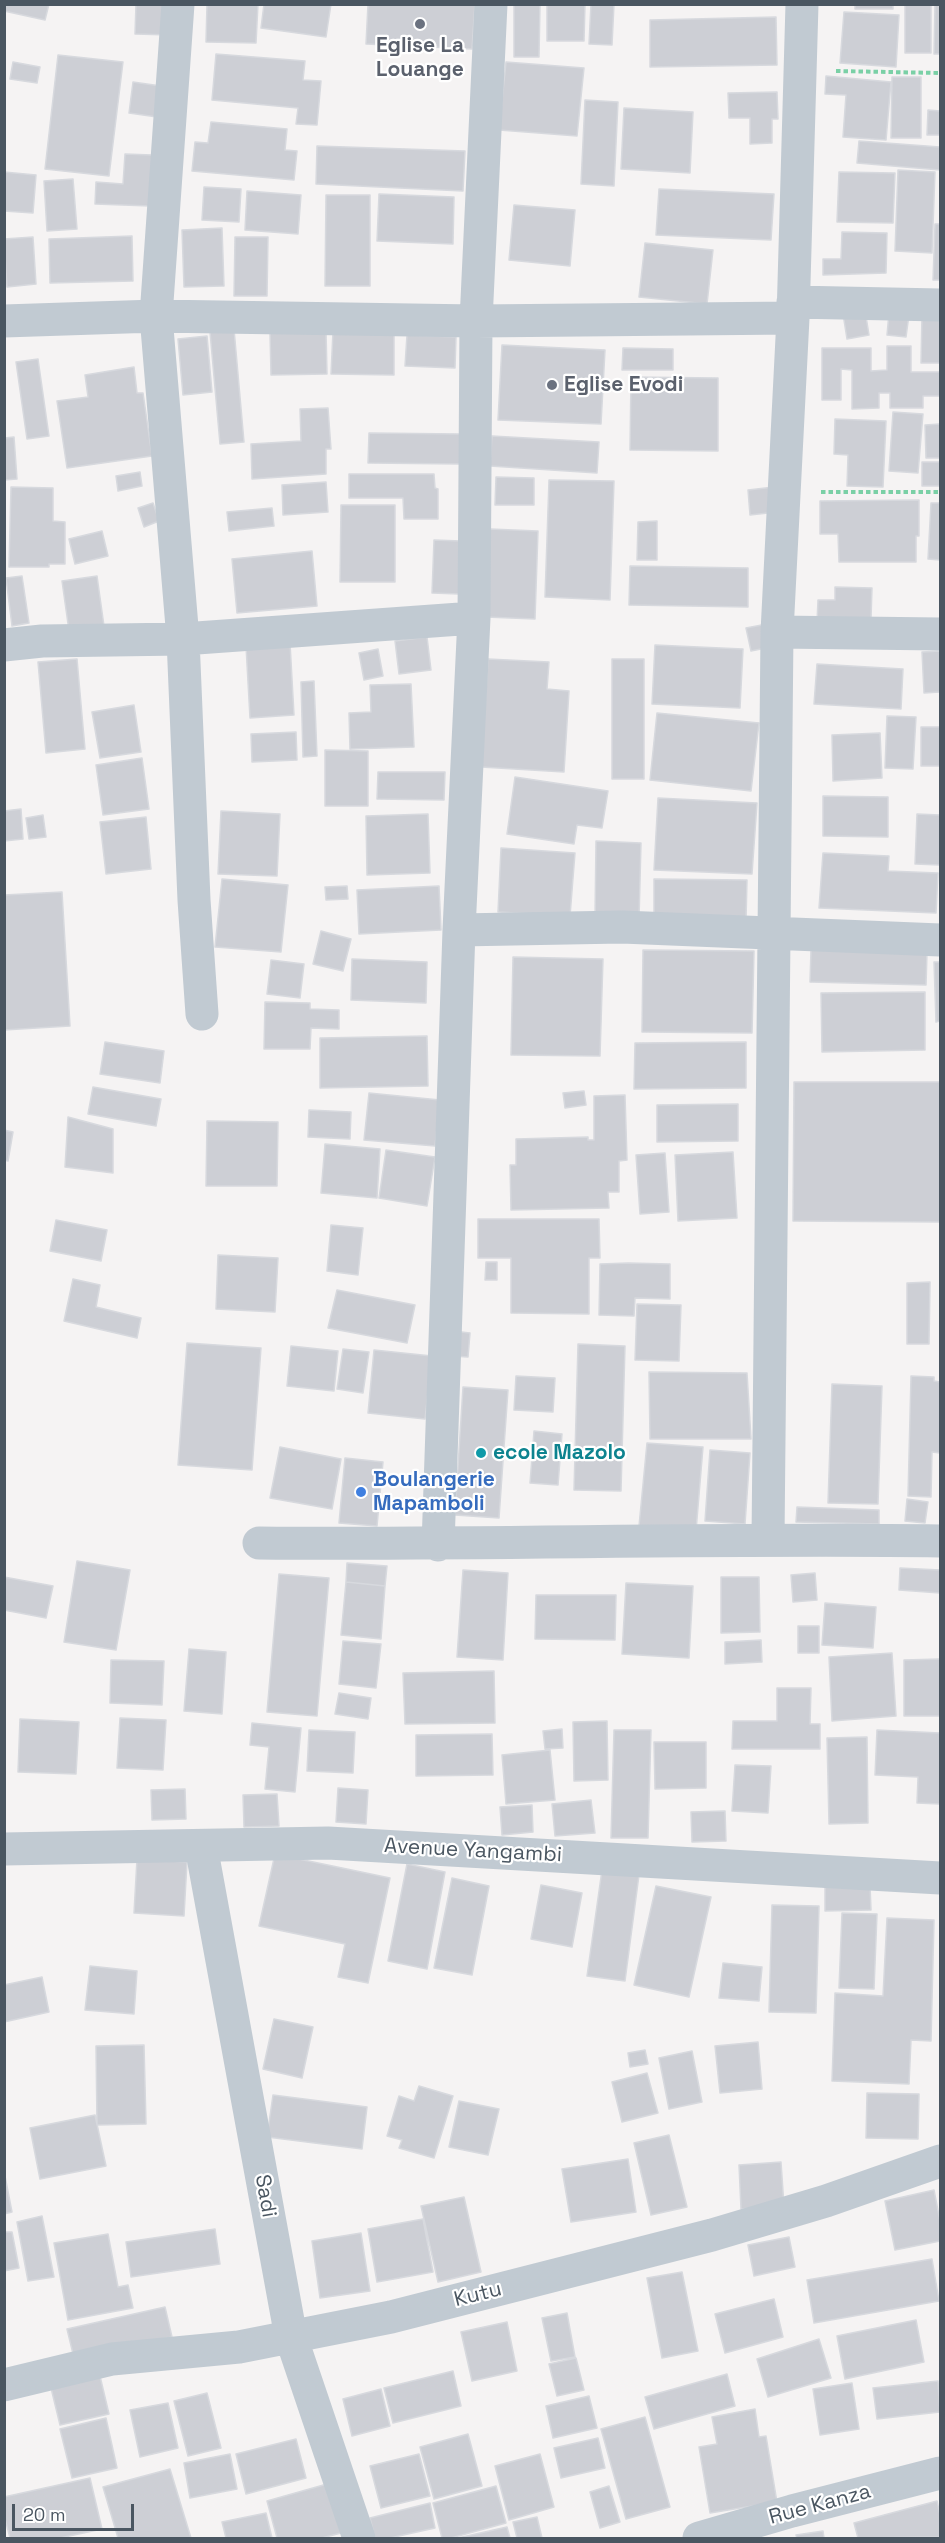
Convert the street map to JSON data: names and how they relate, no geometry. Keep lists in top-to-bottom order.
{
  "streets": {
    "street": [
      "Avenue Yangambi",
      "Sadi",
      "Kutu",
      "Rue Kanza"
    ]
  },
  "crossings": [
    ["Avenue Yangambi", "Sadi"],
    ["Sadi", "Kutu"]
  ],
  "places": [
    "Eglise La Louange",
    "Eglise Evodi",
    "ecole Mazolo",
    "Boulangerie Mapamboli"
  ],
  "scale_bar": "20 m"
}
